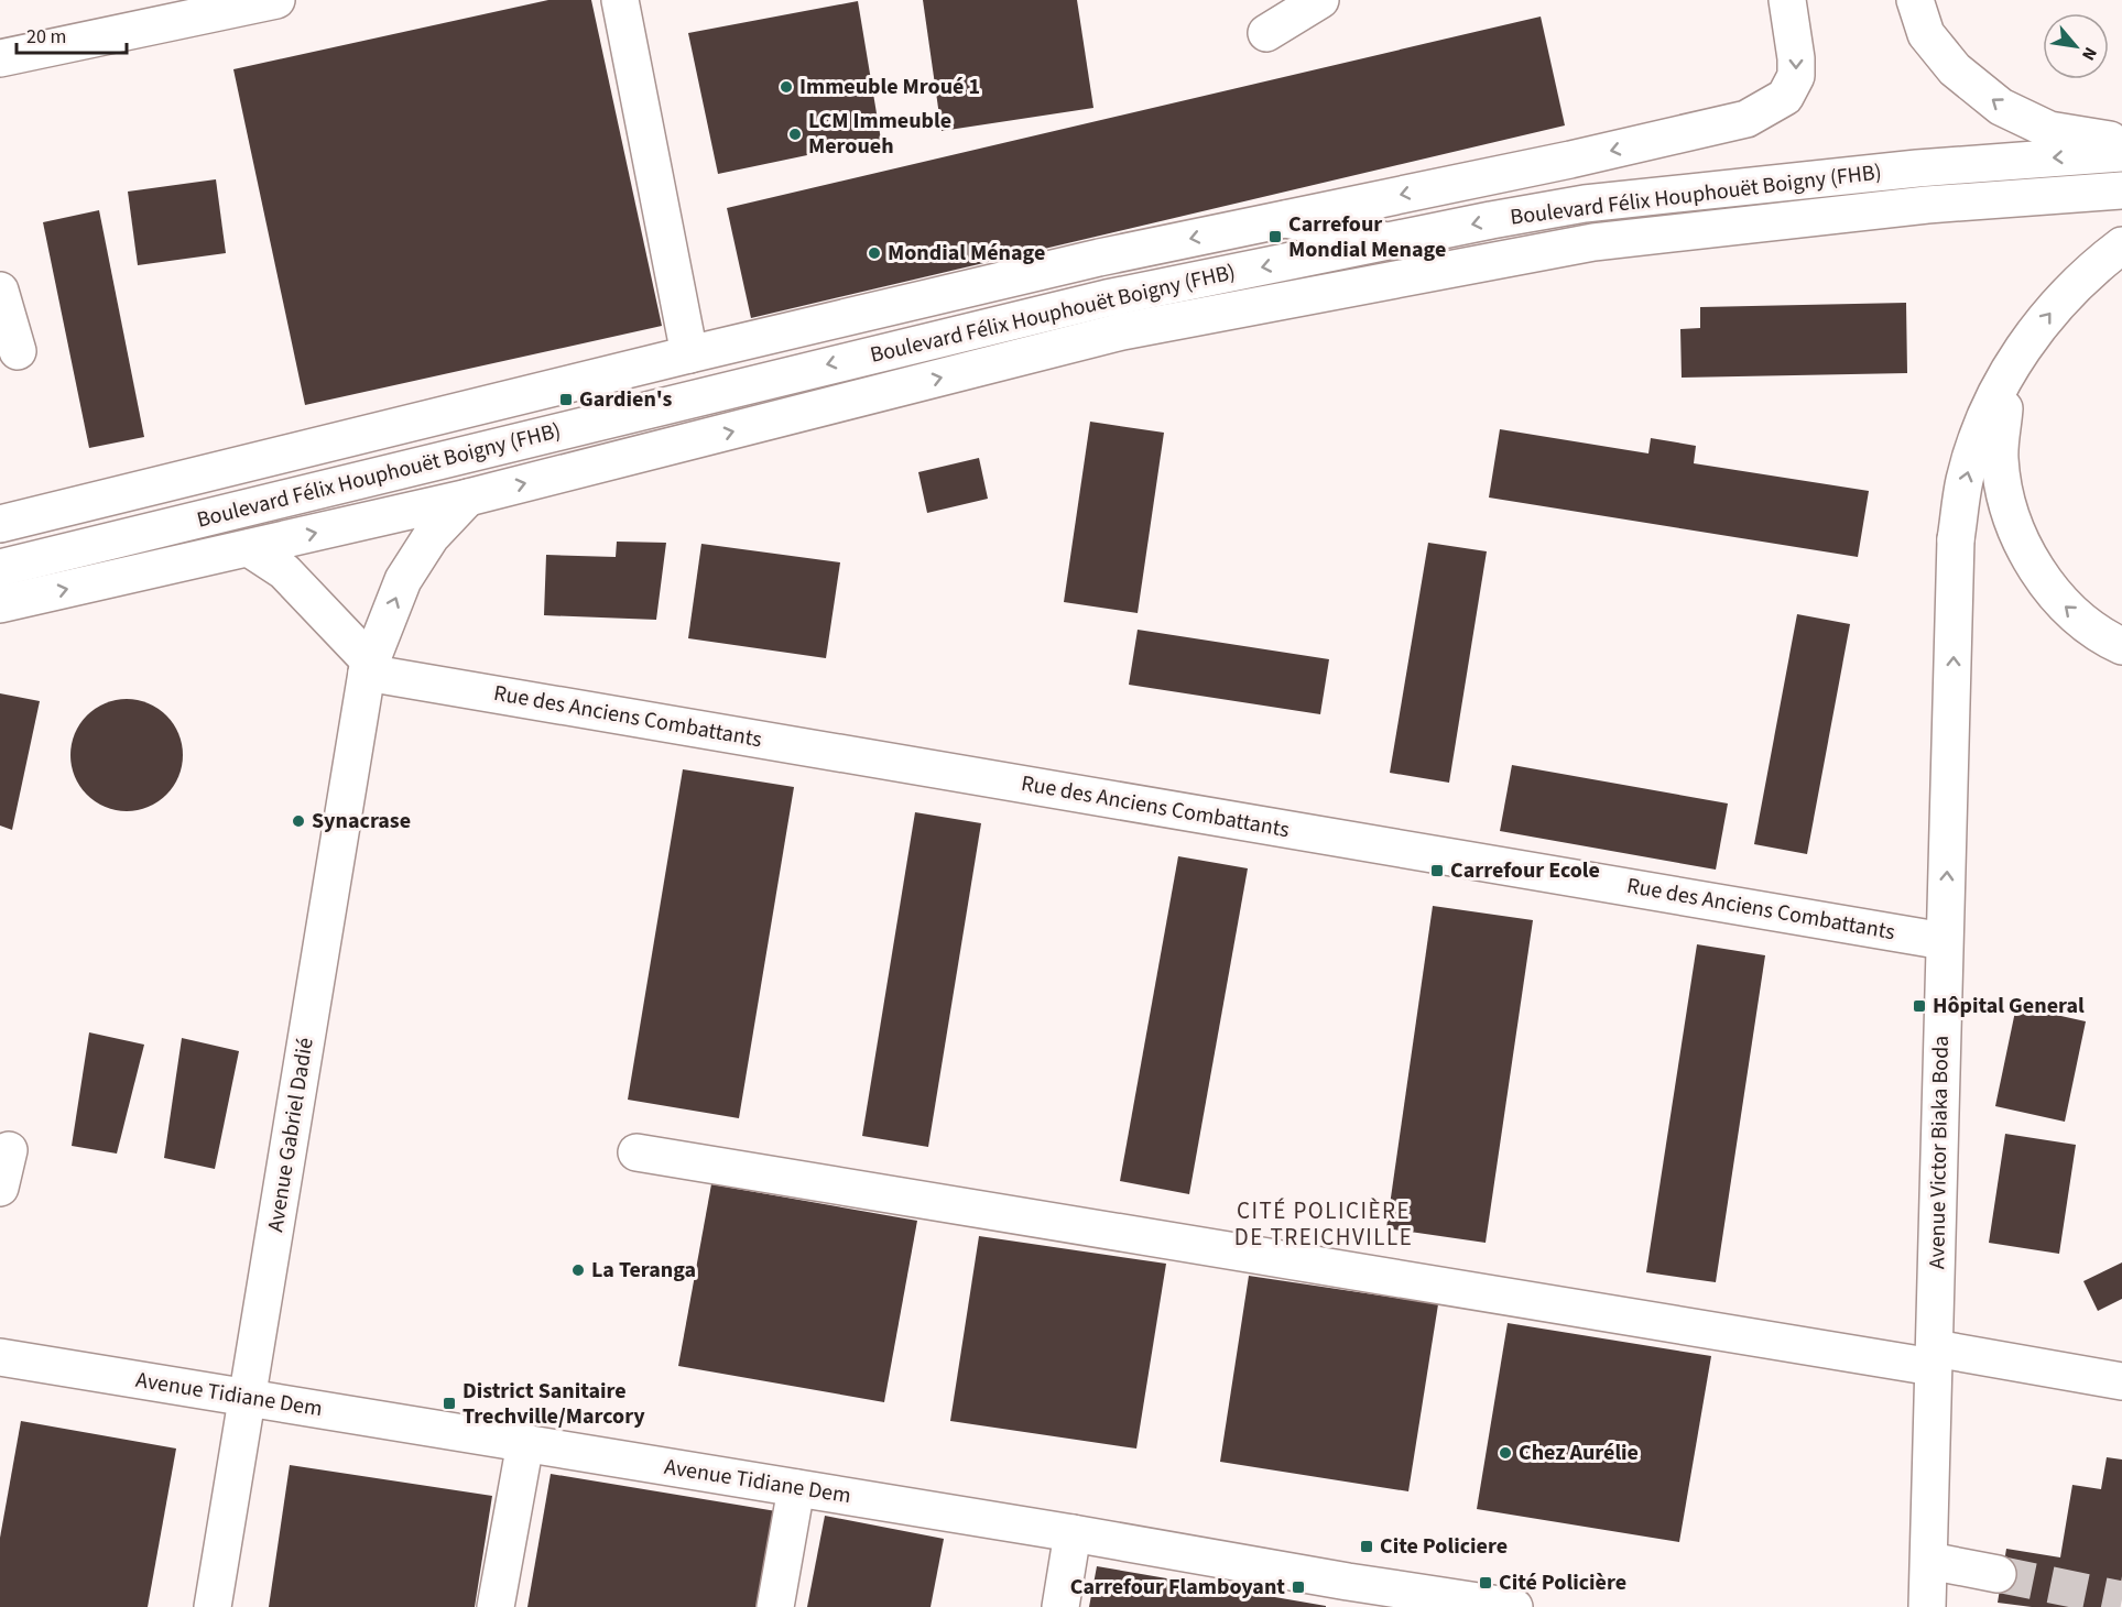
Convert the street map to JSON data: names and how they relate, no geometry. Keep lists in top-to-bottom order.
{
  "streets": {
    "street": [
      "Boulevard Félix Houphouët Boigny (FHB)",
      "Rue des Anciens Combattants",
      "Avenue Gabriel Dadié",
      "Avenue Victor Biaka Boda",
      "Avenue Tidiane Dem"
    ]
  },
  "crossings": [
    ["Boulevard Félix Houphouët Boigny (FHB)", "Avenue Gabriel Dadié"],
    ["Rue des Anciens Combattants", "Avenue Gabriel Dadié"],
    ["Rue des Anciens Combattants", "Avenue Victor Biaka Boda"],
    ["Avenue Gabriel Dadié", "Avenue Tidiane Dem"]
  ],
  "one_way": ["Avenue Victor Biaka Boda"],
  "districts": ["CITÉ POLICIÈRE DE TREICHVILLE"],
  "places": {
    "other": [
      "Immeuble Mroué 1",
      "LCM Immeuble Meroueh",
      "Mondial Ménage",
      "Synacrase",
      "La Teranga",
      "Chez Aurélie"
    ],
    "transit": [
      "Carrefour Mondial Menage",
      "Gardien's",
      "Carrefour Ecole",
      "Hôpital General",
      "District Sanitaire Trechville/Marcory",
      "Cite Policiere",
      "Cité Policière",
      "Carrefour Flamboyant"
    ]
  },
  "scale_bar": "20 m",
  "north": "bottom right"
}
